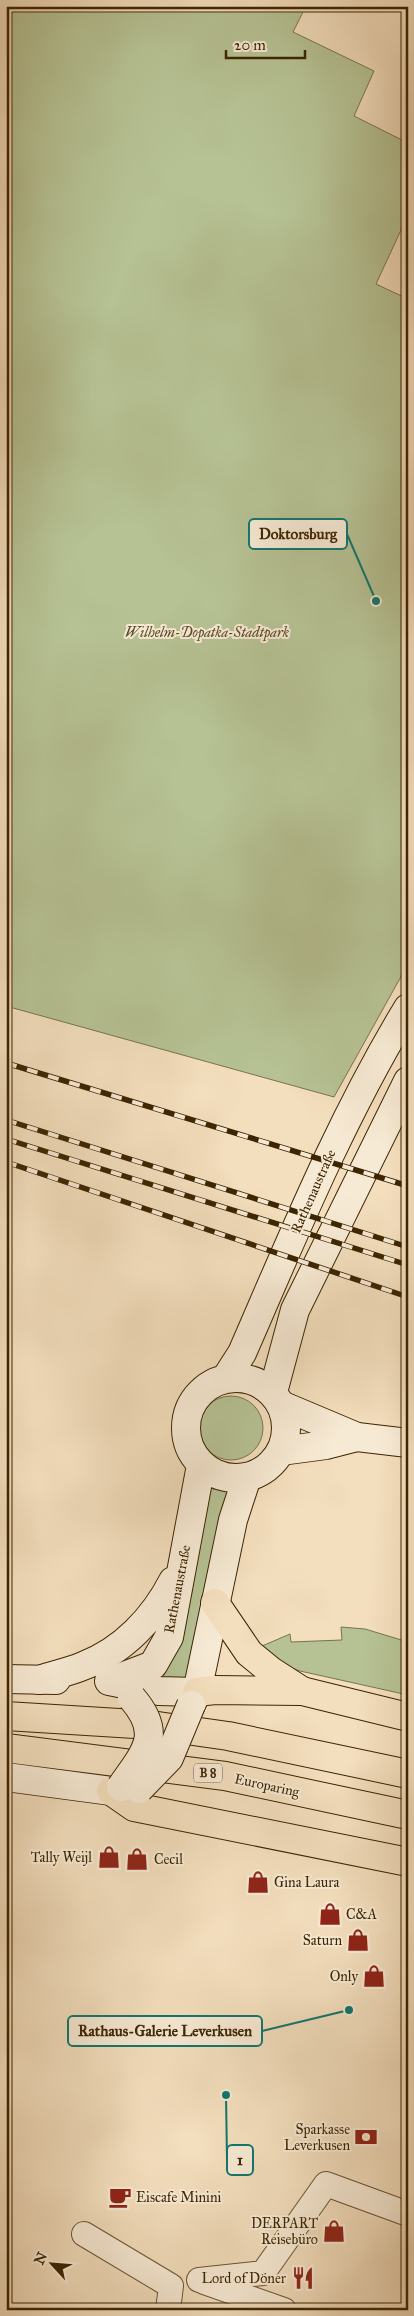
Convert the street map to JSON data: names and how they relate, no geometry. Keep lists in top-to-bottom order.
{
  "streets": {
    "highway": ["B 8", "Europaring"],
    "main road": ["Rathenaustraße"]
  },
  "parks": ["Wilhelm-Dopatka-Stadtpark"],
  "places": {
    "other": ["Doktorsburg", "Rathaus-Galerie Leverkusen", "1"],
    "shop": [
      "Tally Weijl",
      "Cecil",
      "Gina Laura",
      "C&A",
      "Saturn",
      "Only",
      "DERPART Reisebüro"
    ],
    "bank": ["Sparkasse Leverkusen"],
    "cafe": ["Eiscafe Minini"],
    "restaurant": ["Lord of Döner"]
  },
  "scale_bar": "20 m",
  "north": "top left"
}
